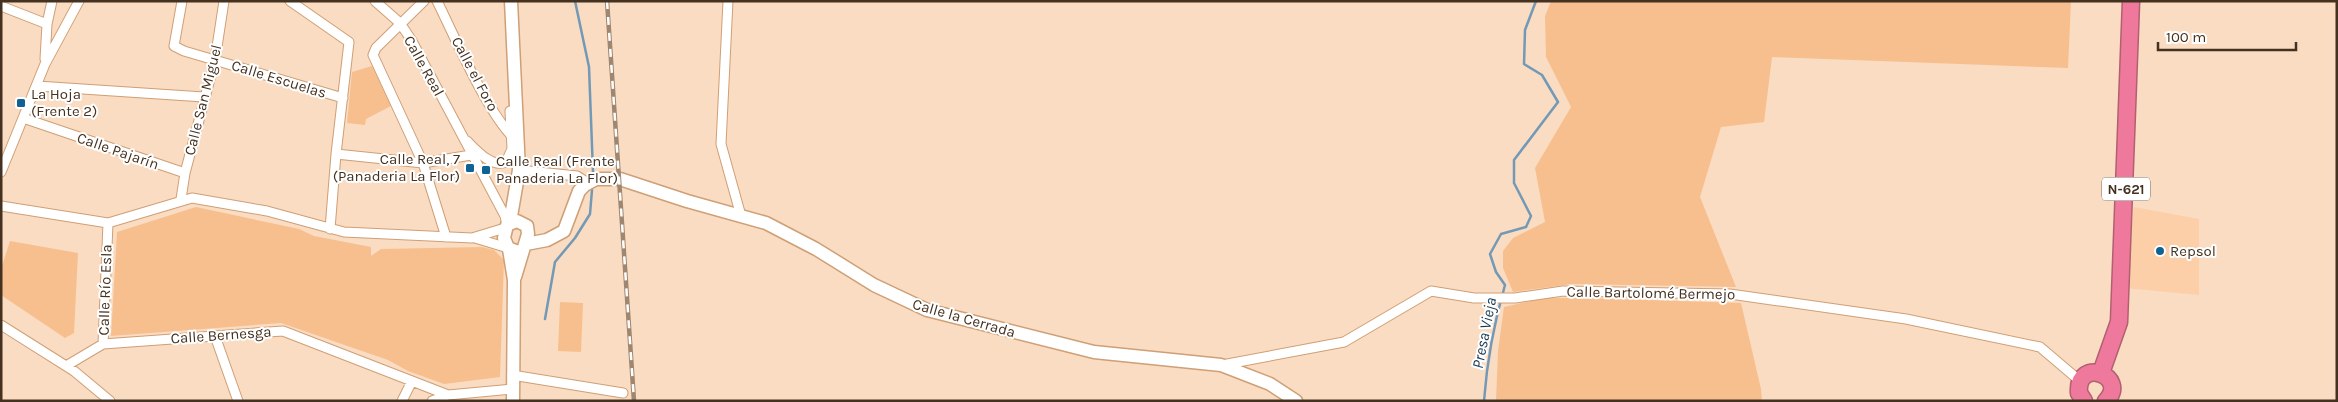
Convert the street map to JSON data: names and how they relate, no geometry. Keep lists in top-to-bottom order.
{
  "streets": {
    "highway": ["N-621"],
    "street": [
      "Calle Real",
      "Calle el Foro",
      "Calle Escuelas",
      "Calle San Miguel",
      "Calle Pajarín",
      "Calle Río Esla",
      "Calle Bartolomé Bermejo",
      "Calle la Cerrada",
      "Calle Bernesga"
    ]
  },
  "crossings": [
    ["Calle Real", "Calle el Foro"],
    ["Calle Escuelas", "Calle San Miguel"],
    ["Calle San Miguel", "Calle Pajarín"],
    ["Calle Río Esla", "Calle Bernesga"],
    ["Calle Bartolomé Bermejo", "Calle la Cerrada"]
  ],
  "water": ["Presa Vieja"],
  "places": {
    "transit": ["La Hoja (Frente 2)", "Calle Real, 7 (Panaderia La Flor)", "Calle Real (Frente Panaderia La Flor)"],
    "other": ["Repsol"]
  },
  "scale_bar": "100 m"
}
